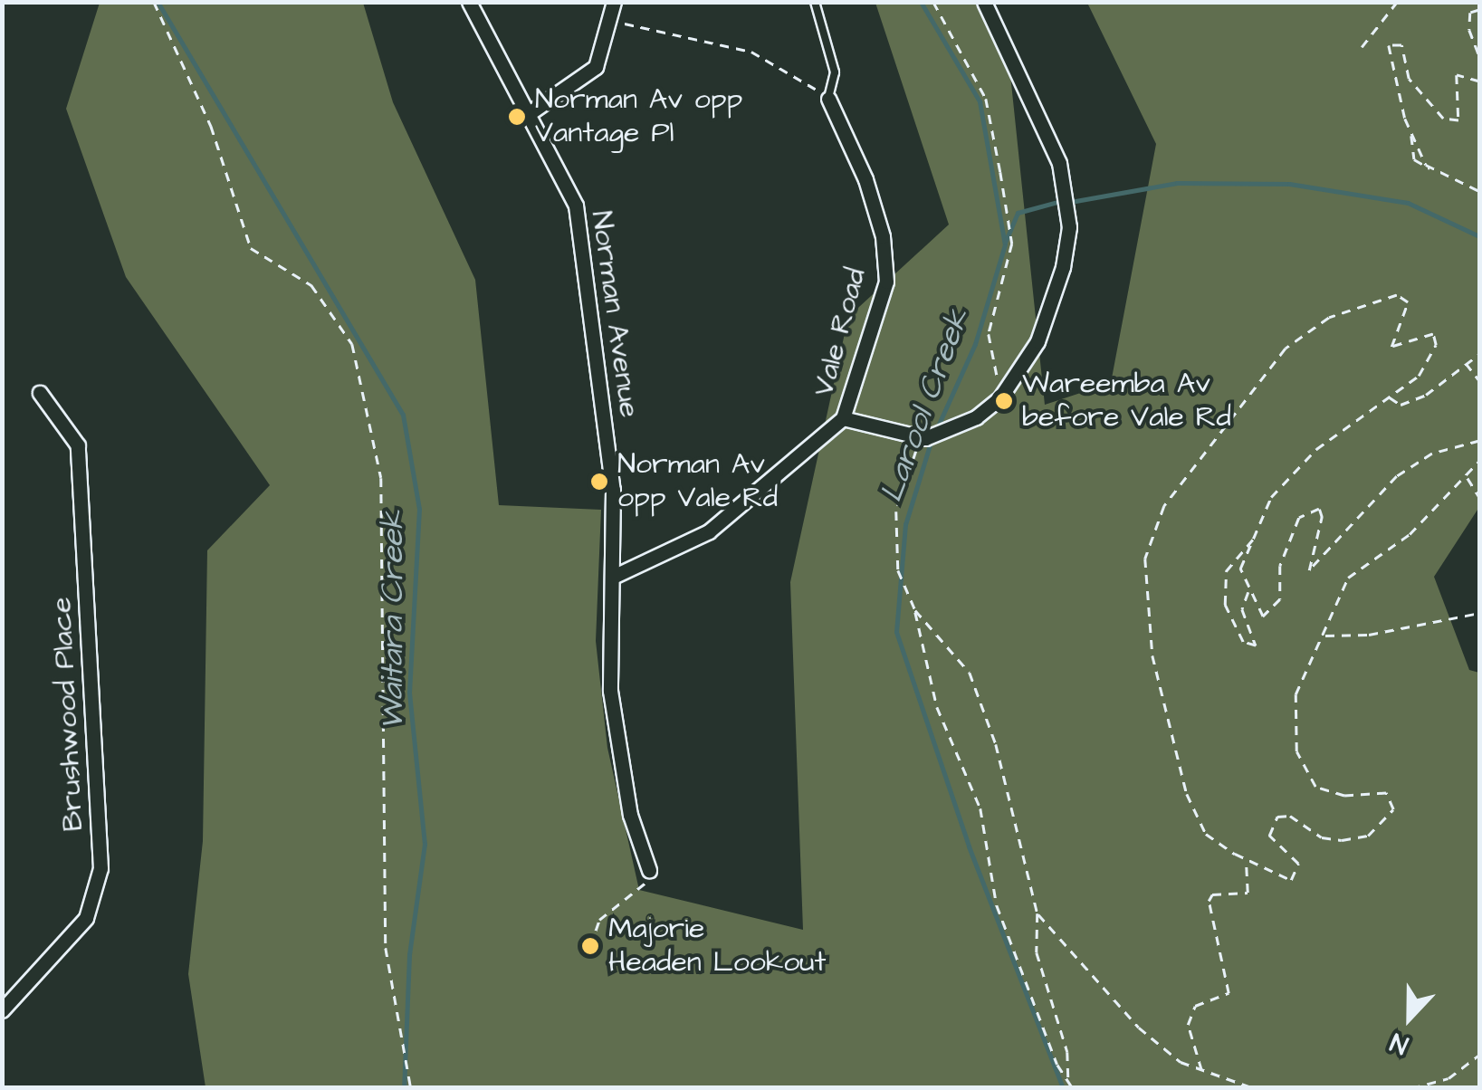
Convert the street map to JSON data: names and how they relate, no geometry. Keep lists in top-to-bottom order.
{
  "streets": {
    "street": ["Norman Avenue", "Vale Road", "Brushwood Place"]
  },
  "crossings": [
    ["Norman Avenue", "Vale Road"]
  ],
  "water": ["Larool Creek", "Waitara Creek"],
  "places": [
    "Norman Av opp Vantage Pl",
    "Wareemba Av before Vale Rd",
    "Norman Av opp Vale Rd",
    "Majorie Headen Lookout"
  ],
  "north": "bottom"
}
